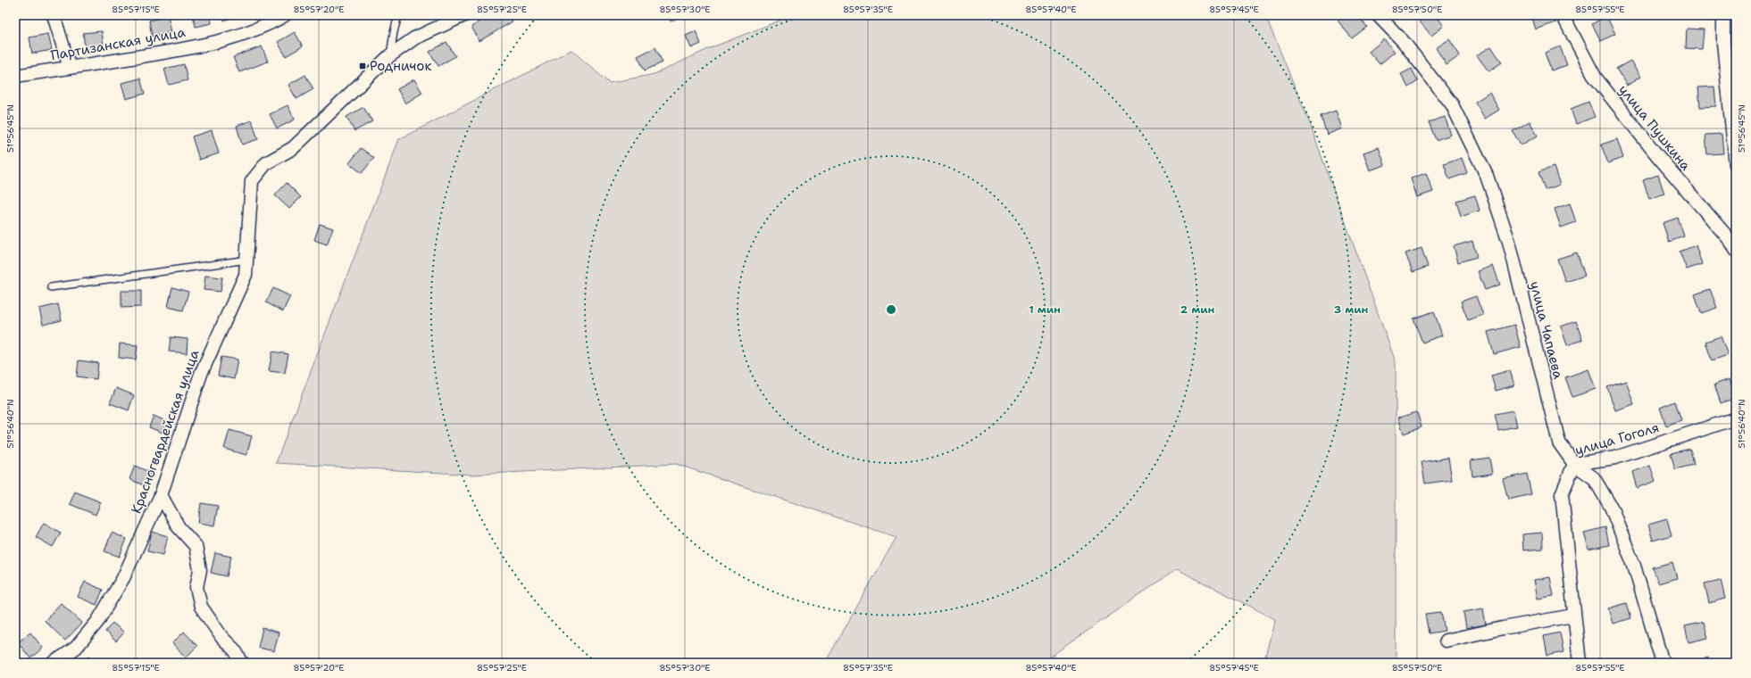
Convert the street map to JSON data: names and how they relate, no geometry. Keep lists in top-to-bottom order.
{
  "streets": {
    "street": [
      "Партизанская улица",
      "улица Пушкина",
      "улица Чапаева",
      "Красногвардейская улица",
      "улица Гоголя"
    ]
  },
  "crossings": [
    ["улица Чапаева", "улица Гоголя"]
  ],
  "places": {
    "transit": ["Родничок"]
  },
  "coordinates": [
    "85°57'15\"E",
    "85°57'20\"E",
    "85°57'25\"E",
    "85°57'30\"E",
    "85°57'35\"E",
    "85°57'40\"E",
    "85°57'45\"E",
    "85°57'50\"E",
    "85°57'55\"E",
    "51°56'45\"N",
    "51°56'40\"N"
  ],
  "rings": ["1 мин", "2 мин", "3 мин"]
}
